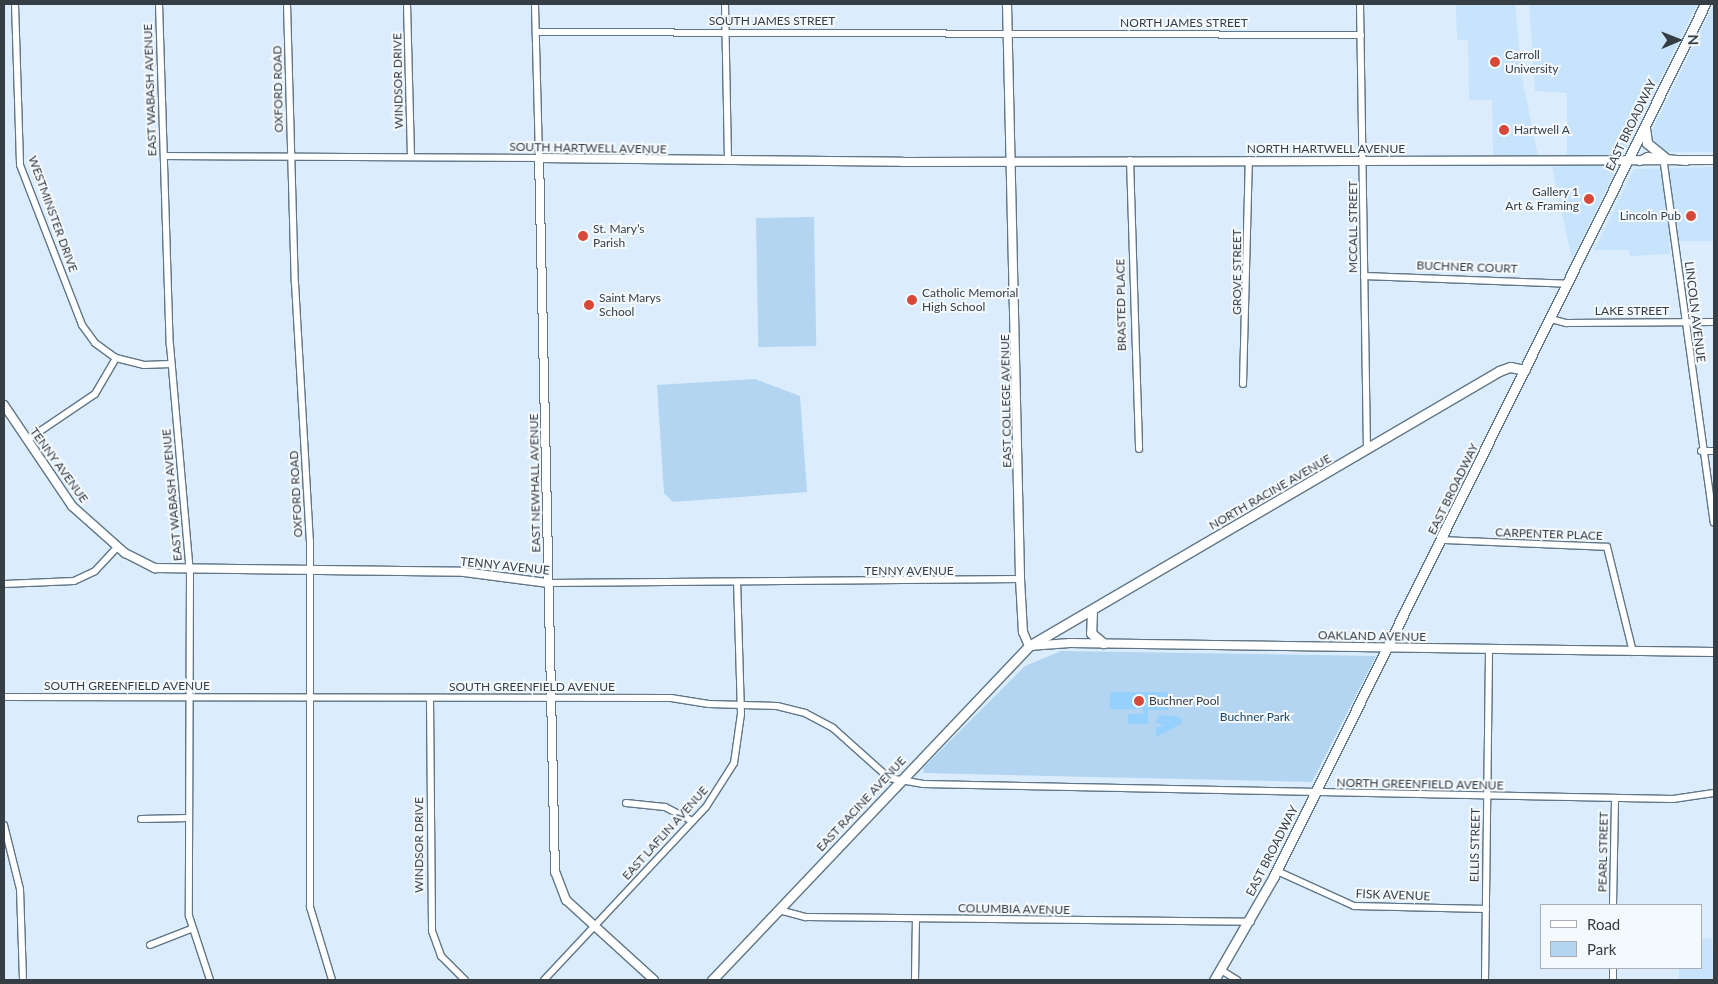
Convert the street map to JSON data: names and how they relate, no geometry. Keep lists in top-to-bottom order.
{
  "streets": {
    "main road": ["EAST BROADWAY", "NORTH RACINE AVENUE", "EAST RACINE AVENUE"],
    "street": [
      "SOUTH JAMES STREET",
      "NORTH JAMES STREET",
      "WINDSOR DRIVE",
      "OXFORD ROAD",
      "EAST WABASH AVENUE",
      "SOUTH HARTWELL AVENUE",
      "NORTH HARTWELL AVENUE",
      "WESTMINSTER DRIVE",
      "MCCALL STREET",
      "BUCHNER COURT",
      "GROVE STREET",
      "BRASTED PLACE",
      "LAKE STREET",
      "LINCOLN AVENUE",
      "EAST COLLEGE AVENUE",
      "TENNY AVENUE",
      "EAST NEWHALL AVENUE",
      "CARPENTER PLACE",
      "OAKLAND AVENUE",
      "SOUTH GREENFIELD AVENUE",
      "NORTH GREENFIELD AVENUE",
      "EAST LAFLIN AVENUE",
      "ELLIS STREET",
      "PEARL STREET",
      "FISK AVENUE",
      "COLUMBIA AVENUE"
    ]
  },
  "crossings": [
    ["SOUTH JAMES STREET", "NORTH JAMES STREET"],
    ["SOUTH JAMES STREET", "EAST COLLEGE AVENUE"],
    ["SOUTH JAMES STREET", "EAST NEWHALL AVENUE"],
    ["NORTH JAMES STREET", "MCCALL STREET"],
    ["NORTH JAMES STREET", "EAST COLLEGE AVENUE"],
    ["WINDSOR DRIVE", "SOUTH HARTWELL AVENUE"],
    ["WINDSOR DRIVE", "SOUTH GREENFIELD AVENUE"],
    ["OXFORD ROAD", "SOUTH HARTWELL AVENUE"],
    ["OXFORD ROAD", "TENNY AVENUE"],
    ["OXFORD ROAD", "SOUTH GREENFIELD AVENUE"],
    ["EAST WABASH AVENUE", "SOUTH HARTWELL AVENUE"],
    ["EAST WABASH AVENUE", "WESTMINSTER DRIVE"],
    ["EAST WABASH AVENUE", "TENNY AVENUE"],
    ["EAST WABASH AVENUE", "SOUTH GREENFIELD AVENUE"],
    ["EAST BROADWAY", "NORTH HARTWELL AVENUE"],
    ["EAST BROADWAY", "BUCHNER COURT"],
    ["EAST BROADWAY", "LAKE STREET"],
    ["EAST BROADWAY", "NORTH RACINE AVENUE"],
    ["EAST BROADWAY", "CARPENTER PLACE"],
    ["EAST BROADWAY", "OAKLAND AVENUE"],
    ["EAST BROADWAY", "NORTH GREENFIELD AVENUE"],
    ["EAST BROADWAY", "FISK AVENUE"],
    ["EAST BROADWAY", "COLUMBIA AVENUE"],
    ["SOUTH HARTWELL AVENUE", "NORTH HARTWELL AVENUE"],
    ["SOUTH HARTWELL AVENUE", "EAST COLLEGE AVENUE"],
    ["SOUTH HARTWELL AVENUE", "EAST NEWHALL AVENUE"],
    ["NORTH HARTWELL AVENUE", "MCCALL STREET"],
    ["NORTH HARTWELL AVENUE", "GROVE STREET"],
    ["NORTH HARTWELL AVENUE", "BRASTED PLACE"],
    ["NORTH HARTWELL AVENUE", "LINCOLN AVENUE"],
    ["NORTH HARTWELL AVENUE", "EAST COLLEGE AVENUE"],
    ["MCCALL STREET", "BUCHNER COURT"],
    ["MCCALL STREET", "NORTH RACINE AVENUE"],
    ["LAKE STREET", "LINCOLN AVENUE"],
    ["EAST COLLEGE AVENUE", "TENNY AVENUE"],
    ["EAST COLLEGE AVENUE", "NORTH RACINE AVENUE"],
    ["EAST COLLEGE AVENUE", "OAKLAND AVENUE"],
    ["EAST COLLEGE AVENUE", "EAST RACINE AVENUE"],
    ["TENNY AVENUE", "EAST NEWHALL AVENUE"],
    ["TENNY AVENUE", "EAST LAFLIN AVENUE"],
    ["EAST NEWHALL AVENUE", "SOUTH GREENFIELD AVENUE"],
    ["EAST NEWHALL AVENUE", "EAST LAFLIN AVENUE"],
    ["NORTH RACINE AVENUE", "OAKLAND AVENUE"],
    ["NORTH RACINE AVENUE", "EAST RACINE AVENUE"],
    ["CARPENTER PLACE", "OAKLAND AVENUE"],
    ["OAKLAND AVENUE", "EAST RACINE AVENUE"],
    ["OAKLAND AVENUE", "ELLIS STREET"],
    ["SOUTH GREENFIELD AVENUE", "NORTH GREENFIELD AVENUE"],
    ["SOUTH GREENFIELD AVENUE", "EAST RACINE AVENUE"],
    ["SOUTH GREENFIELD AVENUE", "EAST LAFLIN AVENUE"],
    ["NORTH GREENFIELD AVENUE", "ELLIS STREET"],
    ["NORTH GREENFIELD AVENUE", "PEARL STREET"],
    ["EAST RACINE AVENUE", "COLUMBIA AVENUE"],
    ["ELLIS STREET", "FISK AVENUE"]
  ],
  "parks": ["Buchner Park"],
  "places": [
    "Carroll University",
    "Hartwell A",
    "Gallery 1 Art & Framing",
    "Lincoln Pub",
    "St. Mary’s Parish",
    "Catholic Memorial High School",
    "Saint Marys School",
    "Buchner Pool"
  ],
  "legend": ["Road", "Park"],
  "north": "right"
}
